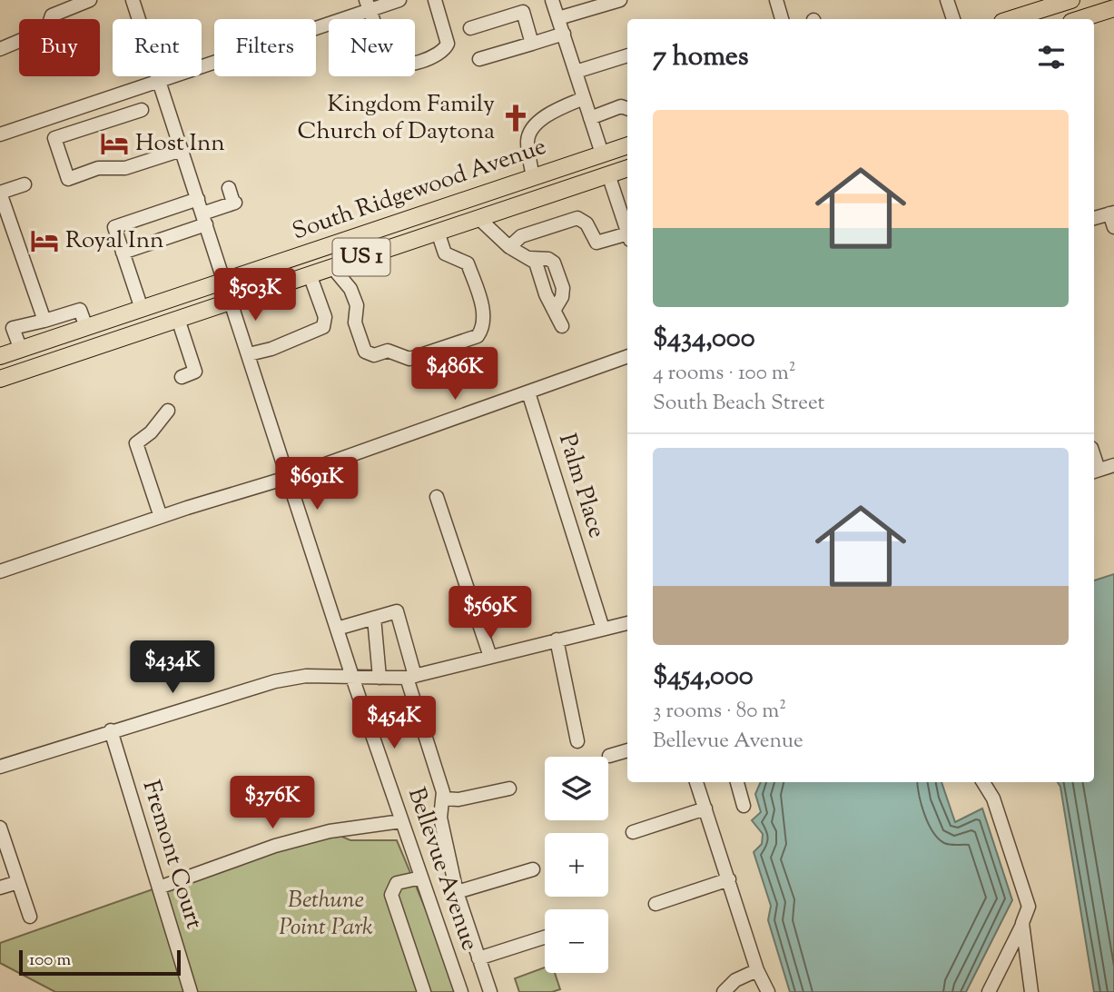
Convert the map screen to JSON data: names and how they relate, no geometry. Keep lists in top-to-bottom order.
{
  "streets": {
    "main road": ["South Ridgewood Avenue", "US 1"],
    "street": ["Palm Place", "Fremont Court", "Bellevue Avenue"]
  },
  "crossings": [
    ["South Ridgewood Avenue", "US 1"],
    ["South Ridgewood Avenue", "Bellevue Avenue"]
  ],
  "parks": ["Bethune Point Park"],
  "places": {
    "church": ["Kingdom Family Church of Daytona"],
    "hotel": ["Host Inn", "Royal Inn"]
  },
  "scale_bar": "100 m",
  "page": {
    "chip": [
      "Buy",
      "Rent",
      "Filters",
      "New"
    ],
    "heading": "7 homes",
    "list": [
      {
        "name": "$434,000",
        "note": "4 rooms · 100 m² · South Beach Street"
      },
      {
        "name": "$454,000",
        "note": "3 rooms · 80 m² · Bellevue Avenue"
      }
    ],
    "price": [
      "$503K",
      "$486K",
      "$691K",
      "$569K",
      "$434K",
      "$454K",
      "$376K"
    ],
    "map_buttons": ["+", "−"],
    "scale": "100 m"
  }
}
